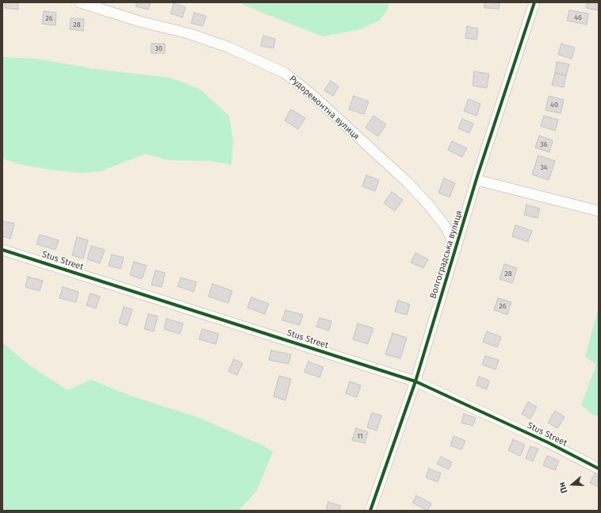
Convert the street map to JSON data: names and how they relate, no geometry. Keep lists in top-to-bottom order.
{
  "streets": {
    "street": ["Рудоремонтна вулиця", "Волгоградська вулиця", "Stus Street"]
  },
  "crossings": [
    ["Рудоремонтна вулиця", "Волгоградська вулиця"],
    ["Волгоградська вулиця", "Stus Street"]
  ],
  "house_numbers": [
    "46",
    "26",
    "28",
    "30",
    "40",
    "36",
    "34",
    "28",
    "26",
    "11"
  ],
  "north": "left"
}
